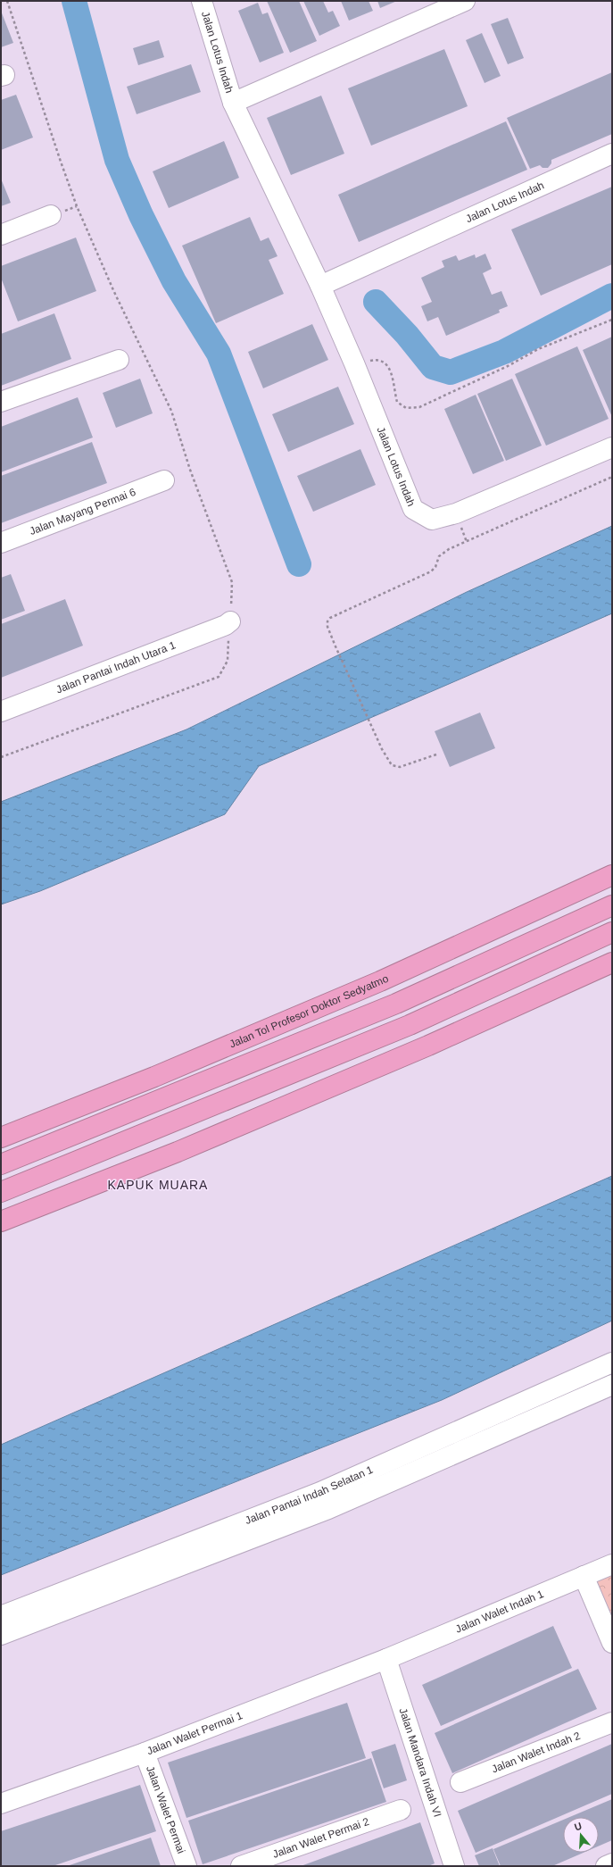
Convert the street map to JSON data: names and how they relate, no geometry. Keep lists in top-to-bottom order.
{
  "streets": {
    "highway": ["Jalan Tol Profesor Doktor Sedyatmo"],
    "street": [
      "Jalan Lotus Indah",
      "Jalan Mayang Permai 6",
      "Jalan Pantai Indah Utara 1",
      "Jalan Pantai Indah Selatan 1",
      "Jalan Walet Indah 1",
      "Jalan Walet Permai 1",
      "Jalan Walet Indah 2",
      "Jalan Mandara Indah VI",
      "Jalan Walet Permai",
      "Jalan Walet Permai 2"
    ]
  },
  "crossings": [
    ["Jalan Walet Indah 1", "Jalan Walet Permai 1"],
    ["Jalan Walet Indah 1", "Jalan Mandara Indah VI"],
    ["Jalan Walet Permai 1", "Jalan Mandara Indah VI"],
    ["Jalan Walet Permai 1", "Jalan Walet Permai"]
  ],
  "districts": ["KAPUK MUARA"],
  "north": "top"
}
